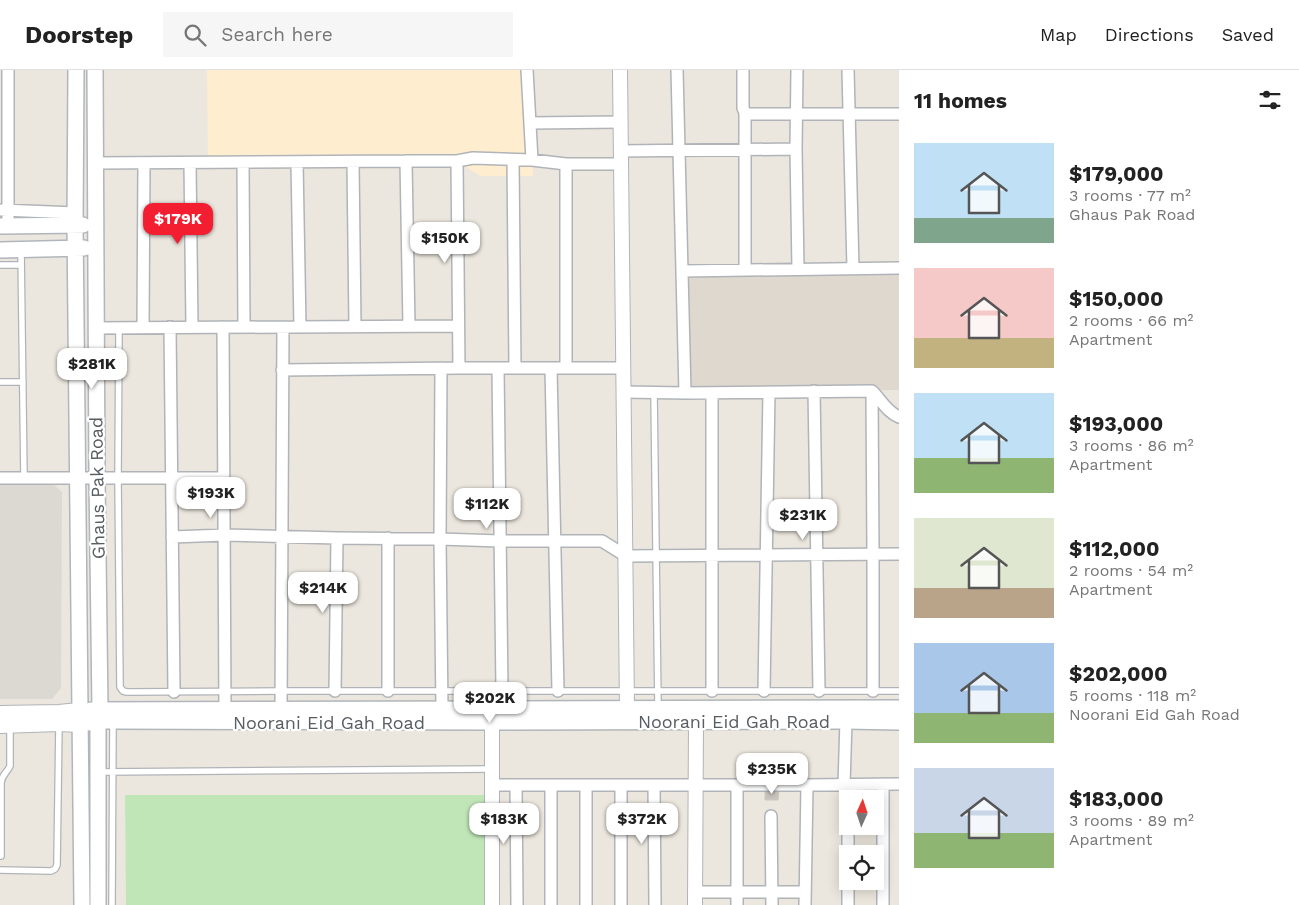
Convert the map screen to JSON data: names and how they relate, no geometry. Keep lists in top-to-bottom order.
{
  "streets": {
    "main road": ["Ghaus Pak Road", "Noorani Eid Gah Road"]
  },
  "crossings": [
    ["Ghaus Pak Road", "Noorani Eid Gah Road"]
  ],
  "north": "top",
  "page": {
    "header": "Doorstep",
    "search": "Search here",
    "nav": ["Map", "Directions", "Saved"],
    "heading": "11 homes",
    "list": [
      {
        "name": "$179,000",
        "note": "3 rooms · 77 m² · Ghaus Pak Road"
      },
      {
        "name": "$150,000",
        "note": "2 rooms · 66 m² · Apartment"
      },
      {
        "name": "$193,000",
        "note": "3 rooms · 86 m² · Apartment"
      },
      {
        "name": "$112,000",
        "note": "2 rooms · 54 m² · Apartment"
      },
      {
        "name": "$202,000",
        "note": "5 rooms · 118 m² · Noorani Eid Gah Road"
      },
      {
        "name": "$183,000",
        "note": "3 rooms · 89 m² · Apartment"
      }
    ],
    "price": [
      "$179K",
      "$150K",
      "$281K",
      "$193K",
      "$112K",
      "$231K",
      "$214K",
      "$202K",
      "$235K",
      "$183K",
      "$372K"
    ]
  }
}
